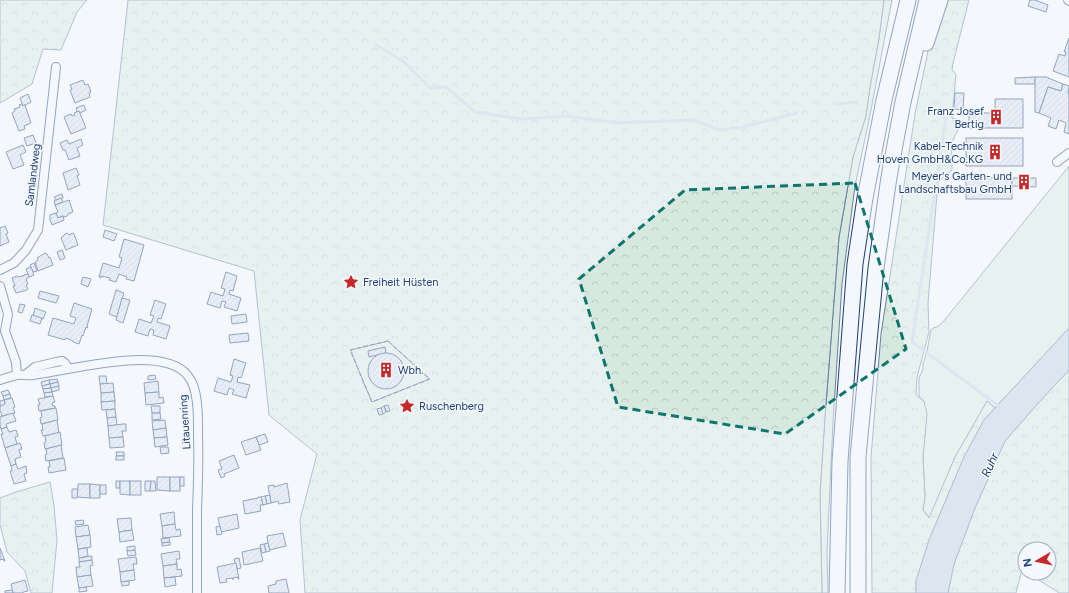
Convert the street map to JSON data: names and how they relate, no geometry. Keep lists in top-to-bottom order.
{
  "streets": {
    "street": ["Samlandweg", "Litauenring"]
  },
  "water": ["Ruhr"],
  "places": {
    "building": [
      "Franz Josef Bertig",
      "Kabel-Technik Hoven GmbH&Co.KG",
      "Meyer's Garten- und Landschaftsbau GmbH",
      "Wbh."
    ],
    "place": ["Freiheit Hüsten", "Ruschenberg"]
  },
  "north": "left"
}
